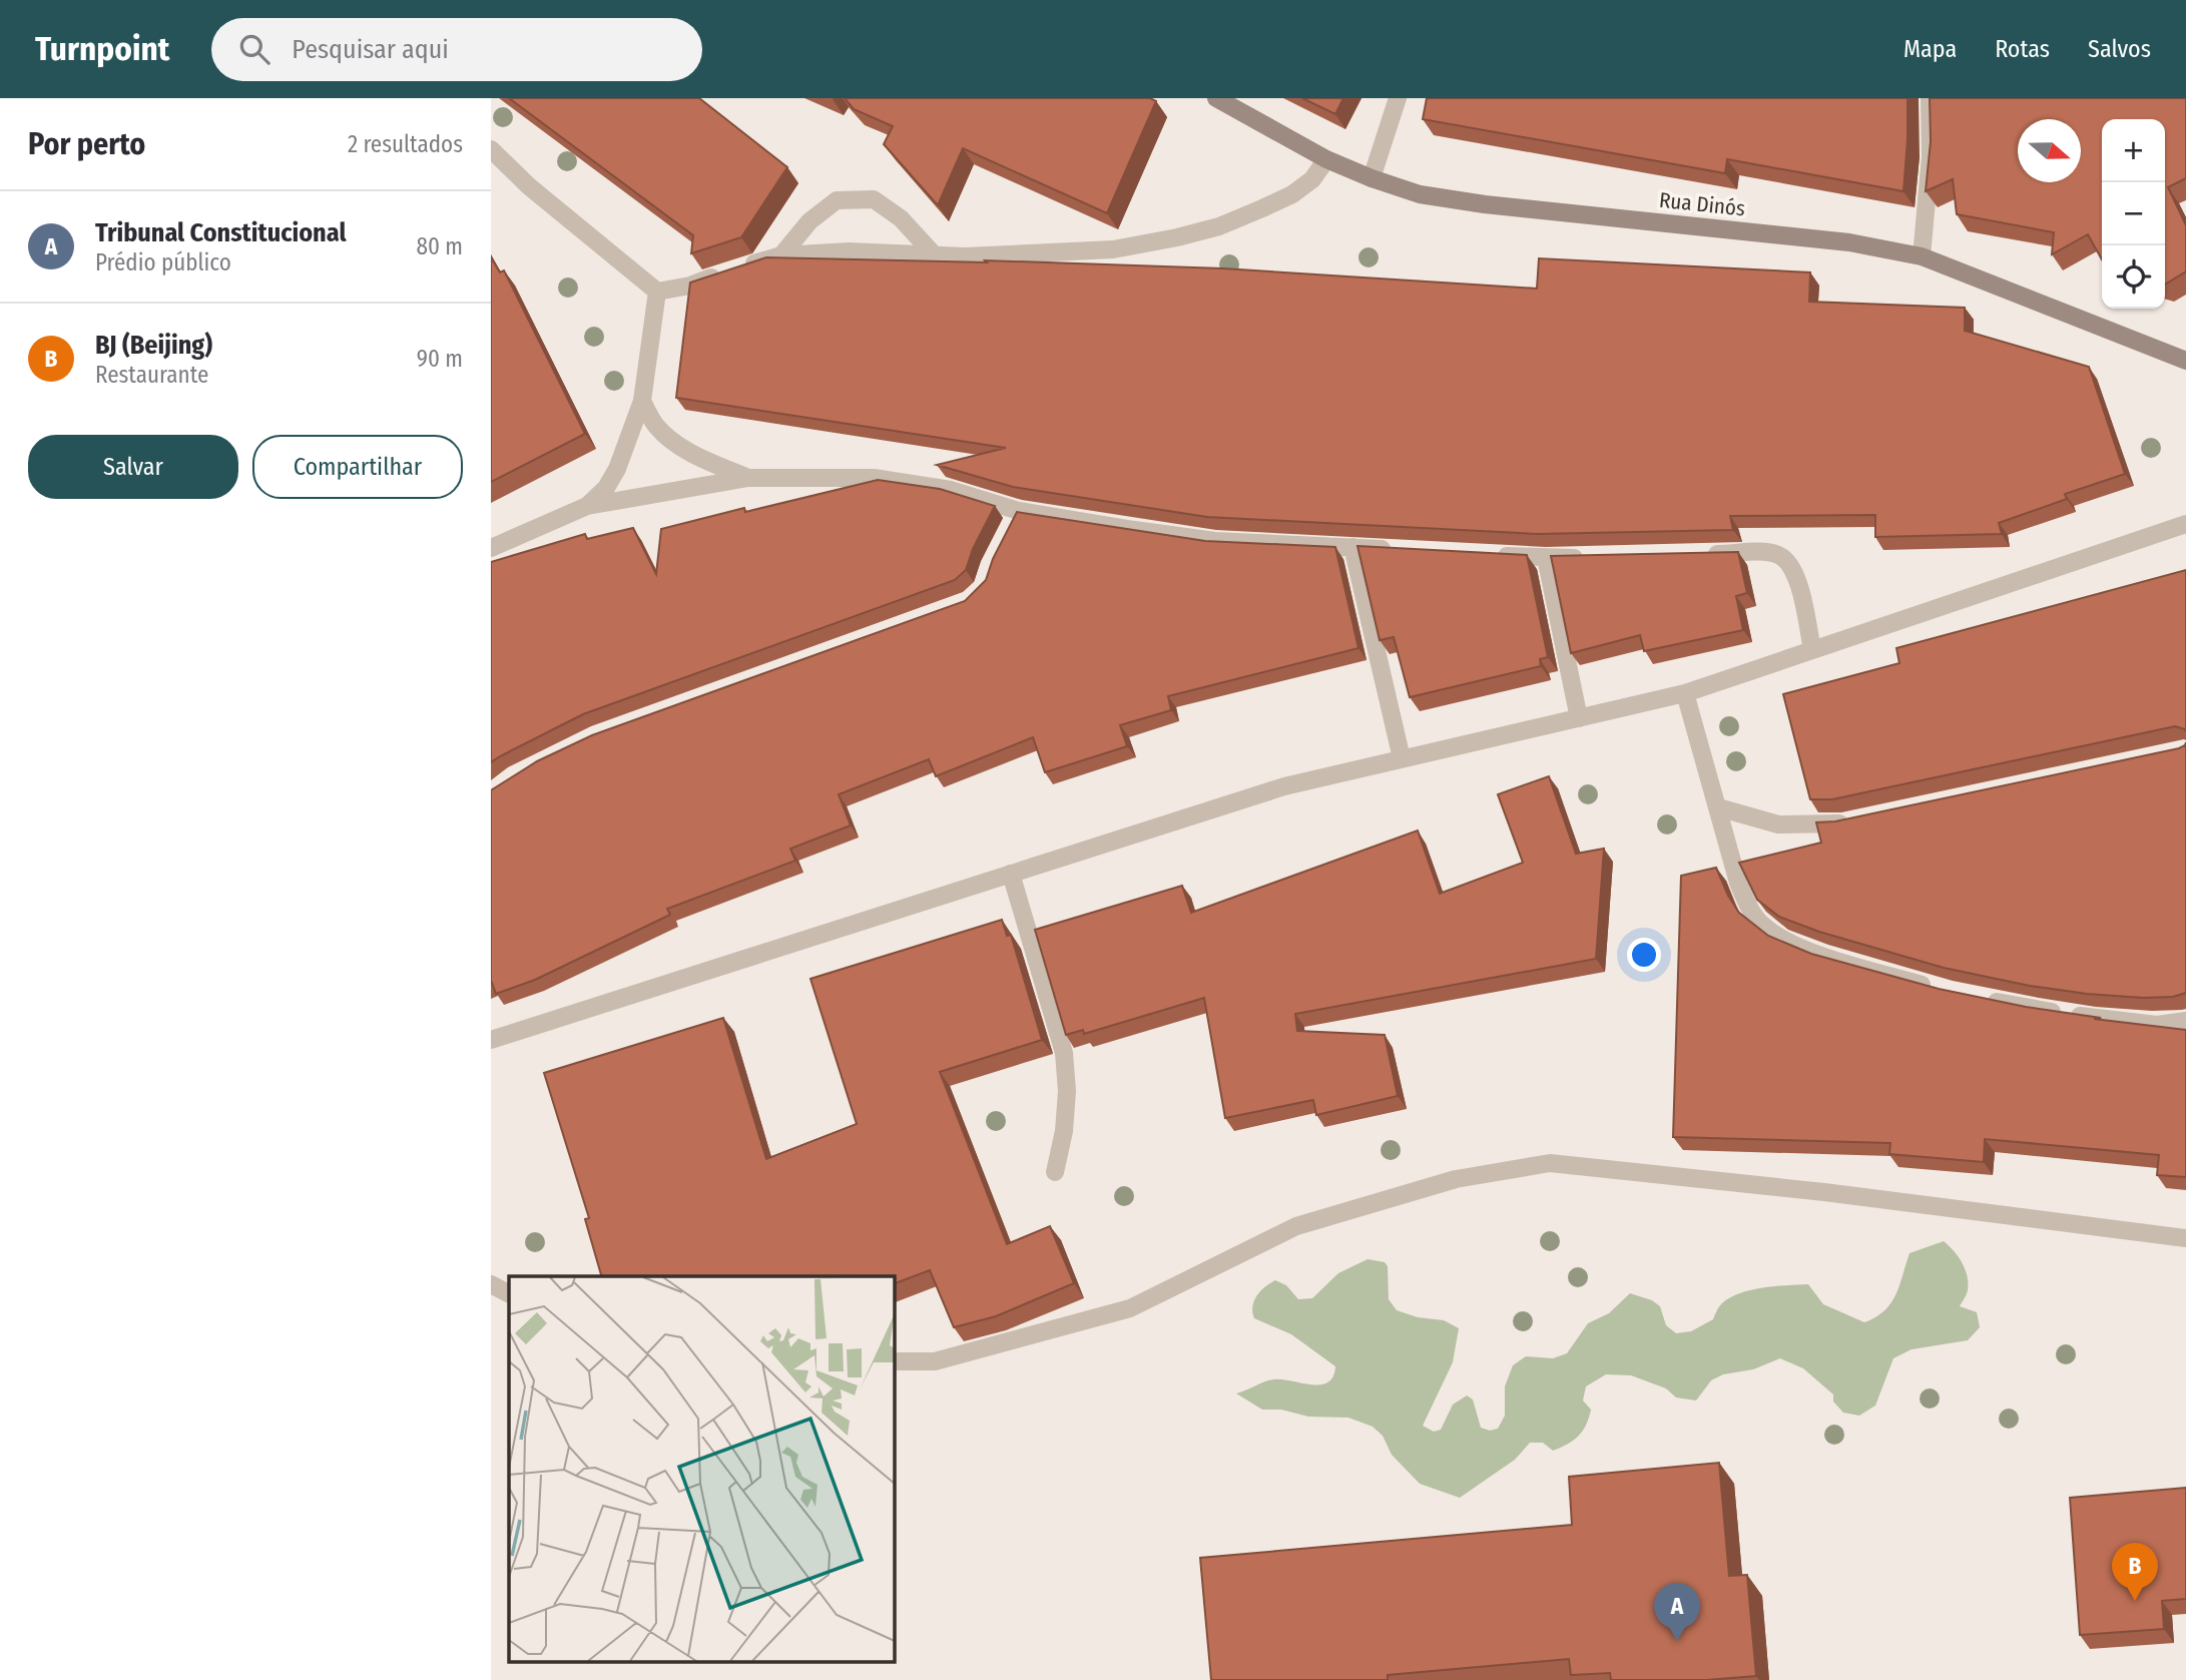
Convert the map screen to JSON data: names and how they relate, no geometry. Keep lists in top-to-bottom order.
{
  "streets": {
    "street": ["Rua Dinós"]
  },
  "north": "right",
  "page": {
    "header": "Turnpoint",
    "search": "Pesquisar aqui",
    "nav": ["Mapa", "Rotas", "Salvos"],
    "heading": ["Por perto", "2 resultados"],
    "map_buttons": ["+", "−"],
    "list": [
      {
        "mark": "A",
        "name": "Tribunal Constitucional",
        "note": "Prédio público",
        "value": "80 m"
      },
      {
        "mark": "B",
        "name": "BJ (Beijing)",
        "note": "Restaurante",
        "value": "90 m"
      }
    ],
    "buttons": ["Salvar", "Compartilhar"],
    "pins": ["B", "A"]
  }
}
